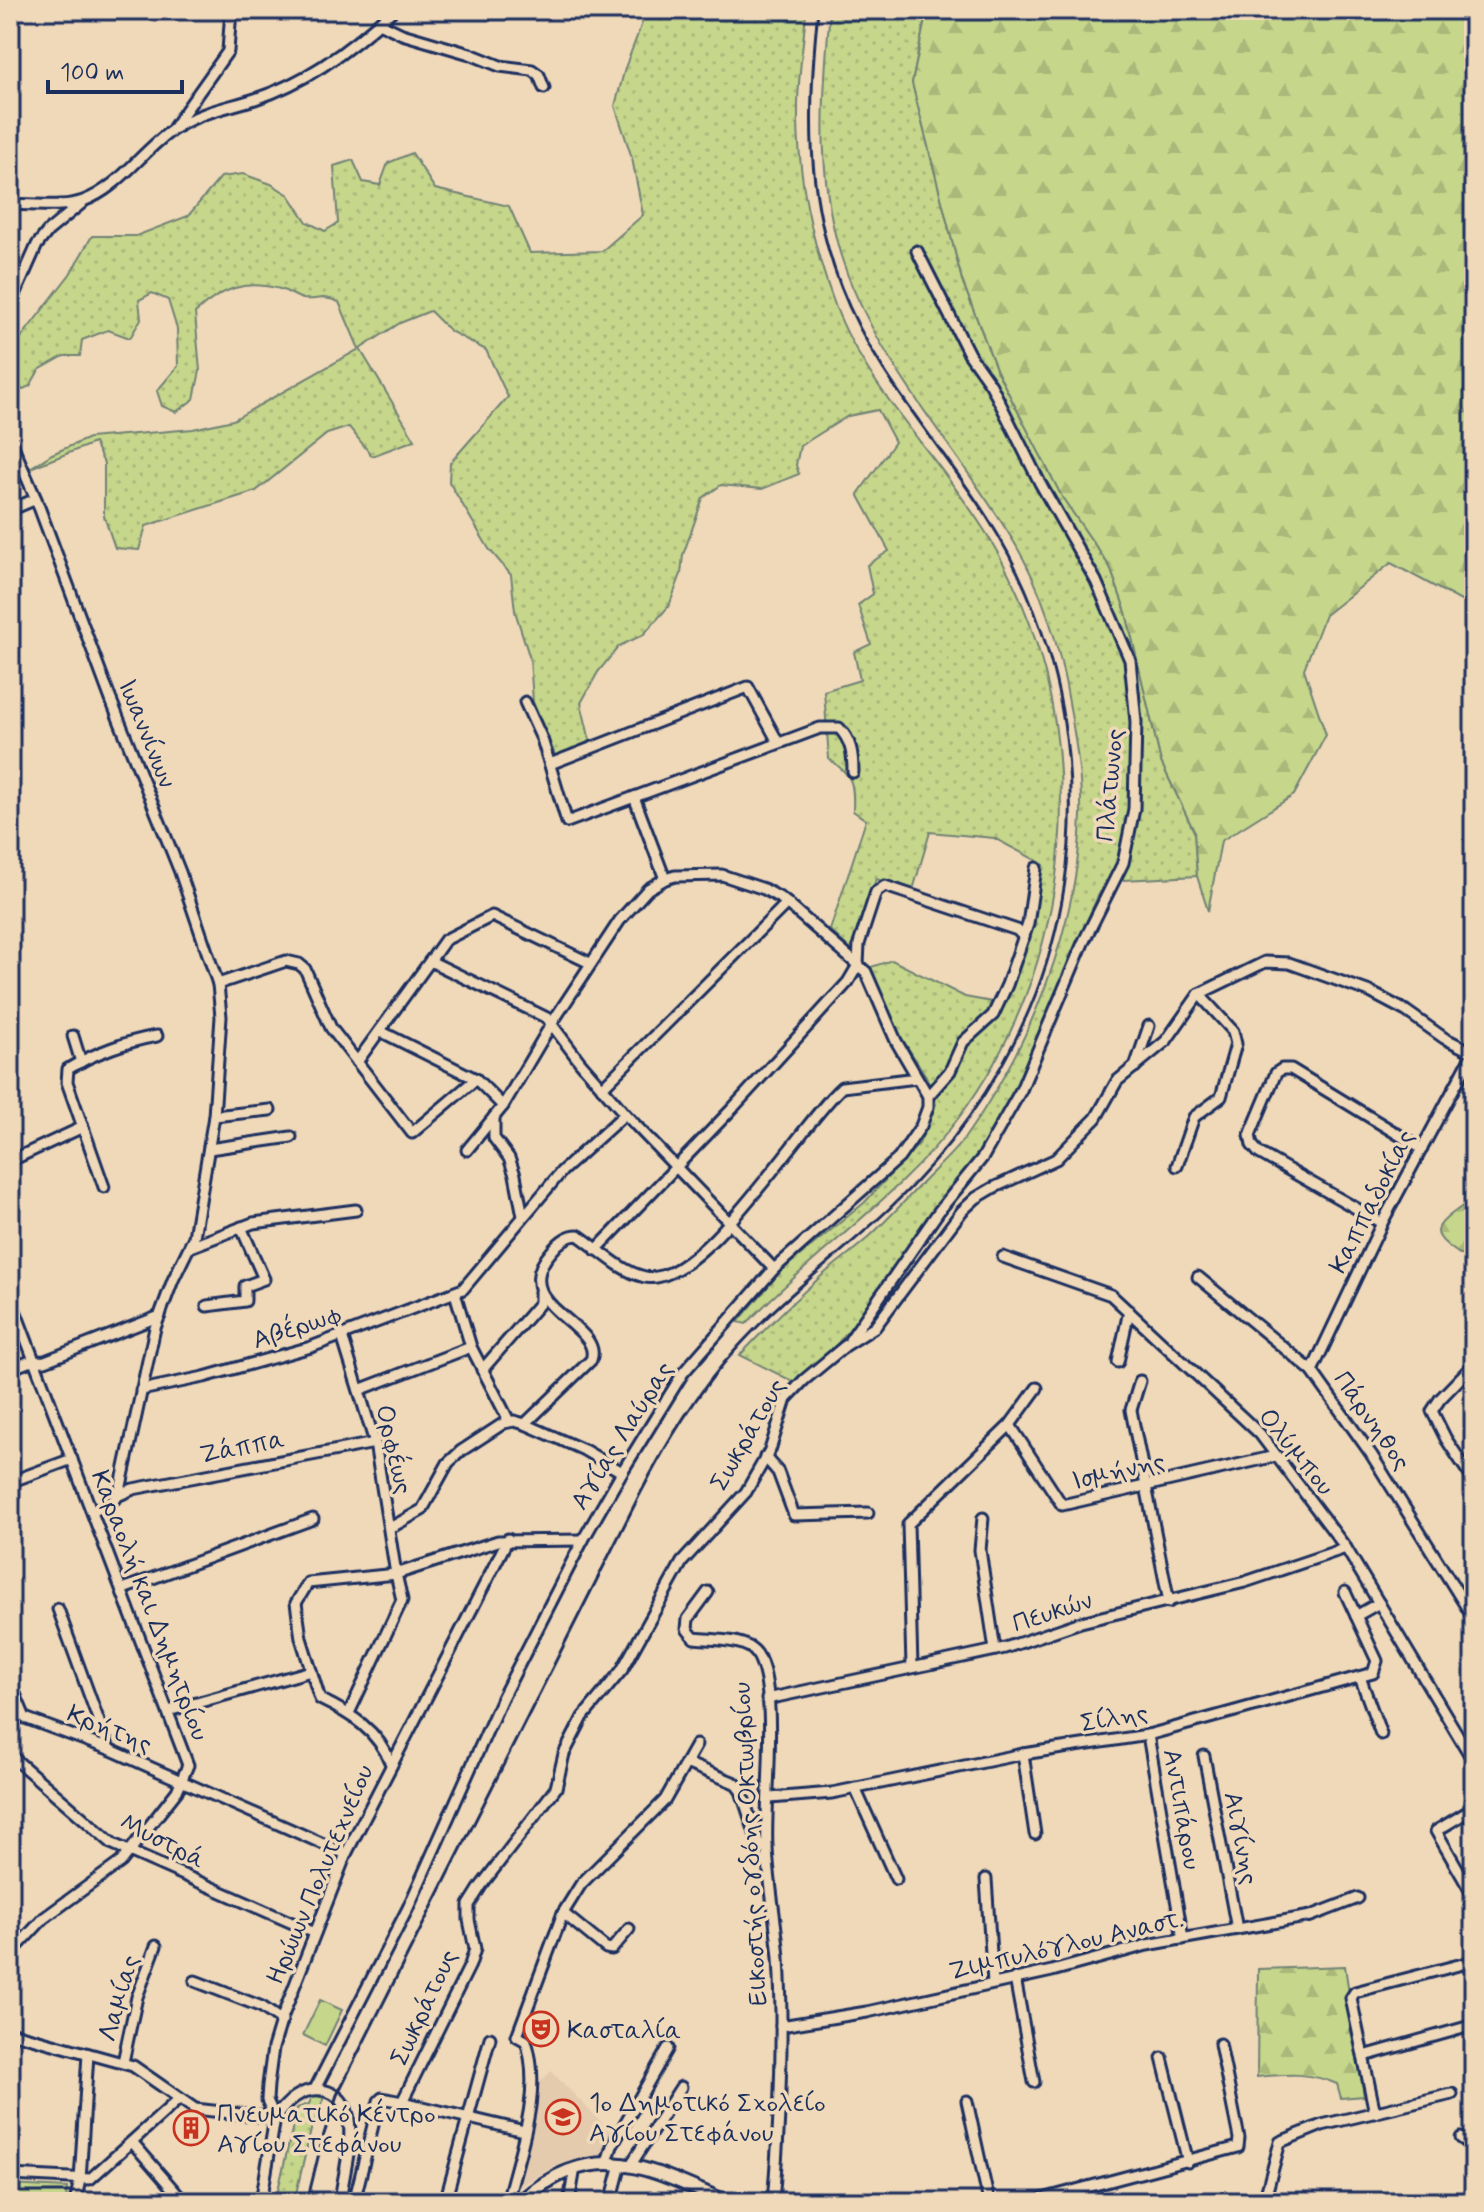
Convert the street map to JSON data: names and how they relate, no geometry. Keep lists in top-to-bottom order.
{
  "streets": {
    "street": [
      "Ιωαννίνων",
      "Πλάτωνος",
      "Καππαδοκίας",
      "Αβέρωφ",
      "Πάρνηθος",
      "Σωκράτους",
      "Αγίας Λαύρας",
      "Ζάππα",
      "Ορφέως",
      "Ολύμπου",
      "Ισμήνης",
      "Καραολή και Δημητρίου",
      "Πευκών",
      "Σίλης",
      "Κρήτης",
      "Αντιπάρου",
      "Αιγίνης",
      "Μυστρά",
      "Εικοστής ογδόης Οκτωβρίου",
      "Ηρώων Πολυτεχνείου",
      "Ζιμπυλόγλου Αναστ.",
      "Λαμίας"
    ]
  },
  "crossings": [
    ["Ιωαννίνων", "Αβέρωφ"],
    ["Ιωαννίνων", "Ζάππα"],
    ["Πλάτωνος", "Σωκράτους"],
    ["Καππαδοκίας", "Πάρνηθος"],
    ["Καππαδοκίας", "Σωκράτους"],
    ["Αβέρωφ", "Ορφέως"],
    ["Ζάππα", "Ορφέως"],
    ["Ζάππα", "Καραολή και Δημητρίου"],
    ["Ολύμπου", "Ισμήνης"],
    ["Ολύμπου", "Πευκών"],
    ["Καραολή και Δημητρίου", "Κρήτης"],
    ["Καραολή και Δημητρίου", "Μυστρά"],
    ["Πευκών", "Εικοστής ογδόης Οκτωβρίου"],
    ["Σίλης", "Αντιπάρου"],
    ["Σίλης", "Εικοστής ογδόης Οκτωβρίου"],
    ["Κρήτης", "Ηρώων Πολυτεχνείου"],
    ["Αντιπάρου", "Ζιμπυλόγλου Αναστ."],
    ["Αιγίνης", "Ζιμπυλόγλου Αναστ."],
    ["Μυστρά", "Ηρώων Πολυτεχνείου"],
    ["Εικοστής ογδόης Οκτωβρίου", "Ζιμπυλόγλου Αναστ."]
  ],
  "places": {
    "theatre": ["Κασταλία"],
    "school or university": ["1ο Δημοτικό Σχολείο Αγίου Στεφάνου"],
    "building": ["Πνευματικό Κέντρο Αγίου Στεφάνου"]
  },
  "scale_bar": "100 m"
}
